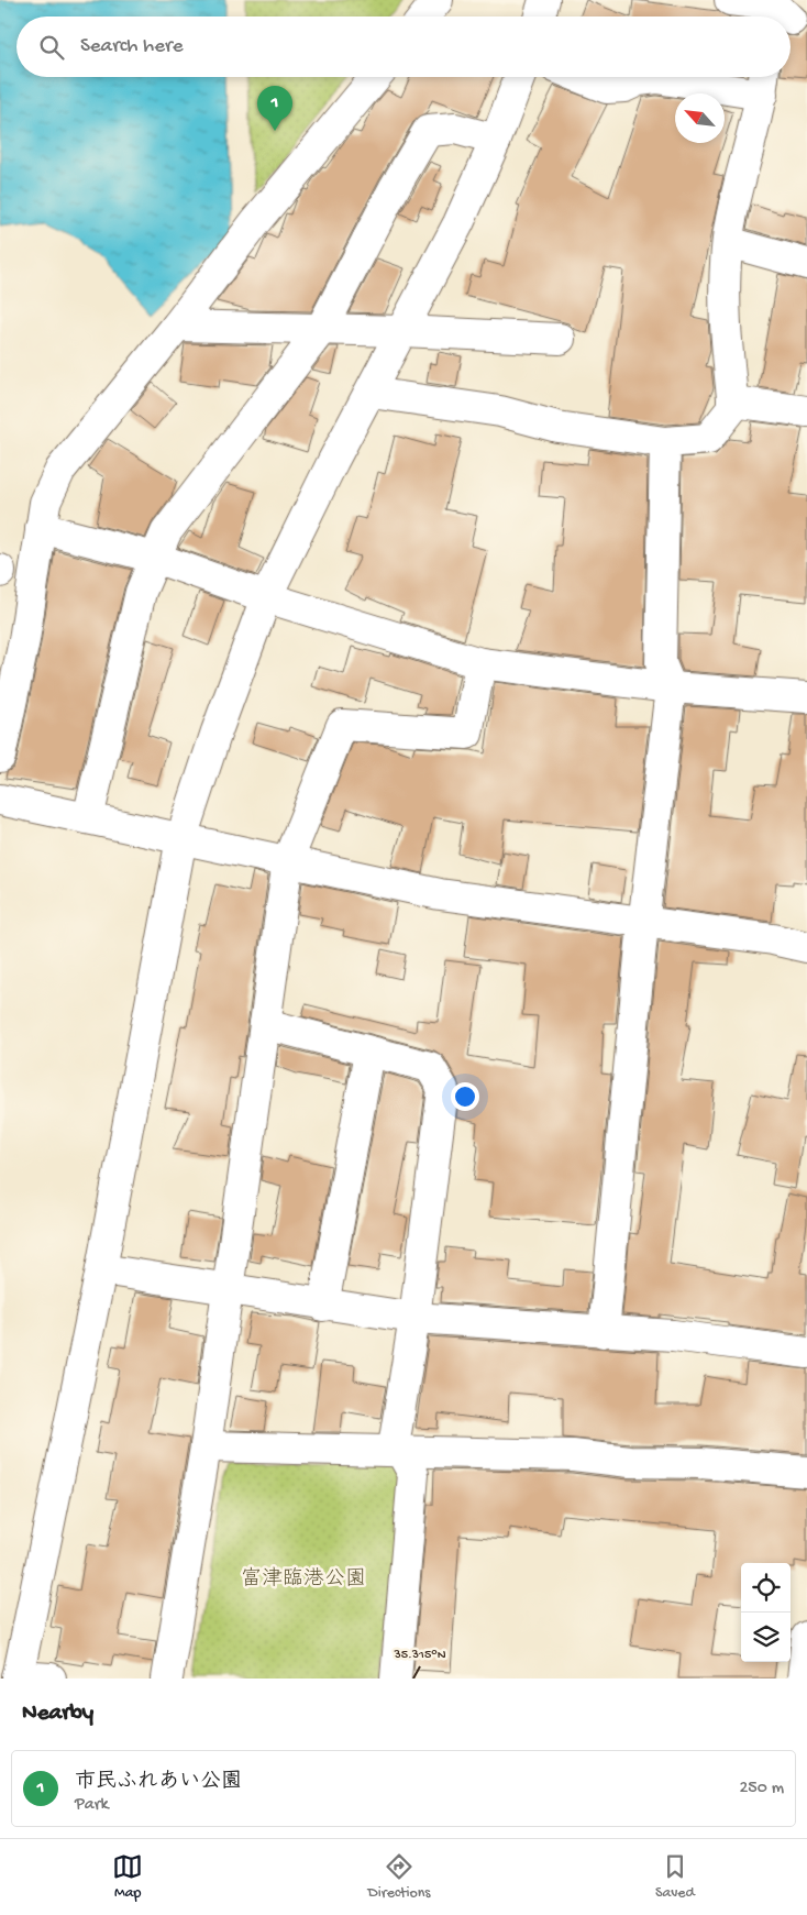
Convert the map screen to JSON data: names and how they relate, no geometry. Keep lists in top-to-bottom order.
{
  "parks": ["富津臨港公園"],
  "north": "top left",
  "page": {
    "search": "Search here",
    "pins": "1",
    "heading": "Nearby",
    "list": [
      {
        "mark": "1",
        "name": "市民ふれあい公園",
        "note": "Park",
        "value": "250 m"
      }
    ],
    "nav": ["Map", "Directions", "Saved"]
  },
  "coordinates": ["35.315°N"]
}
